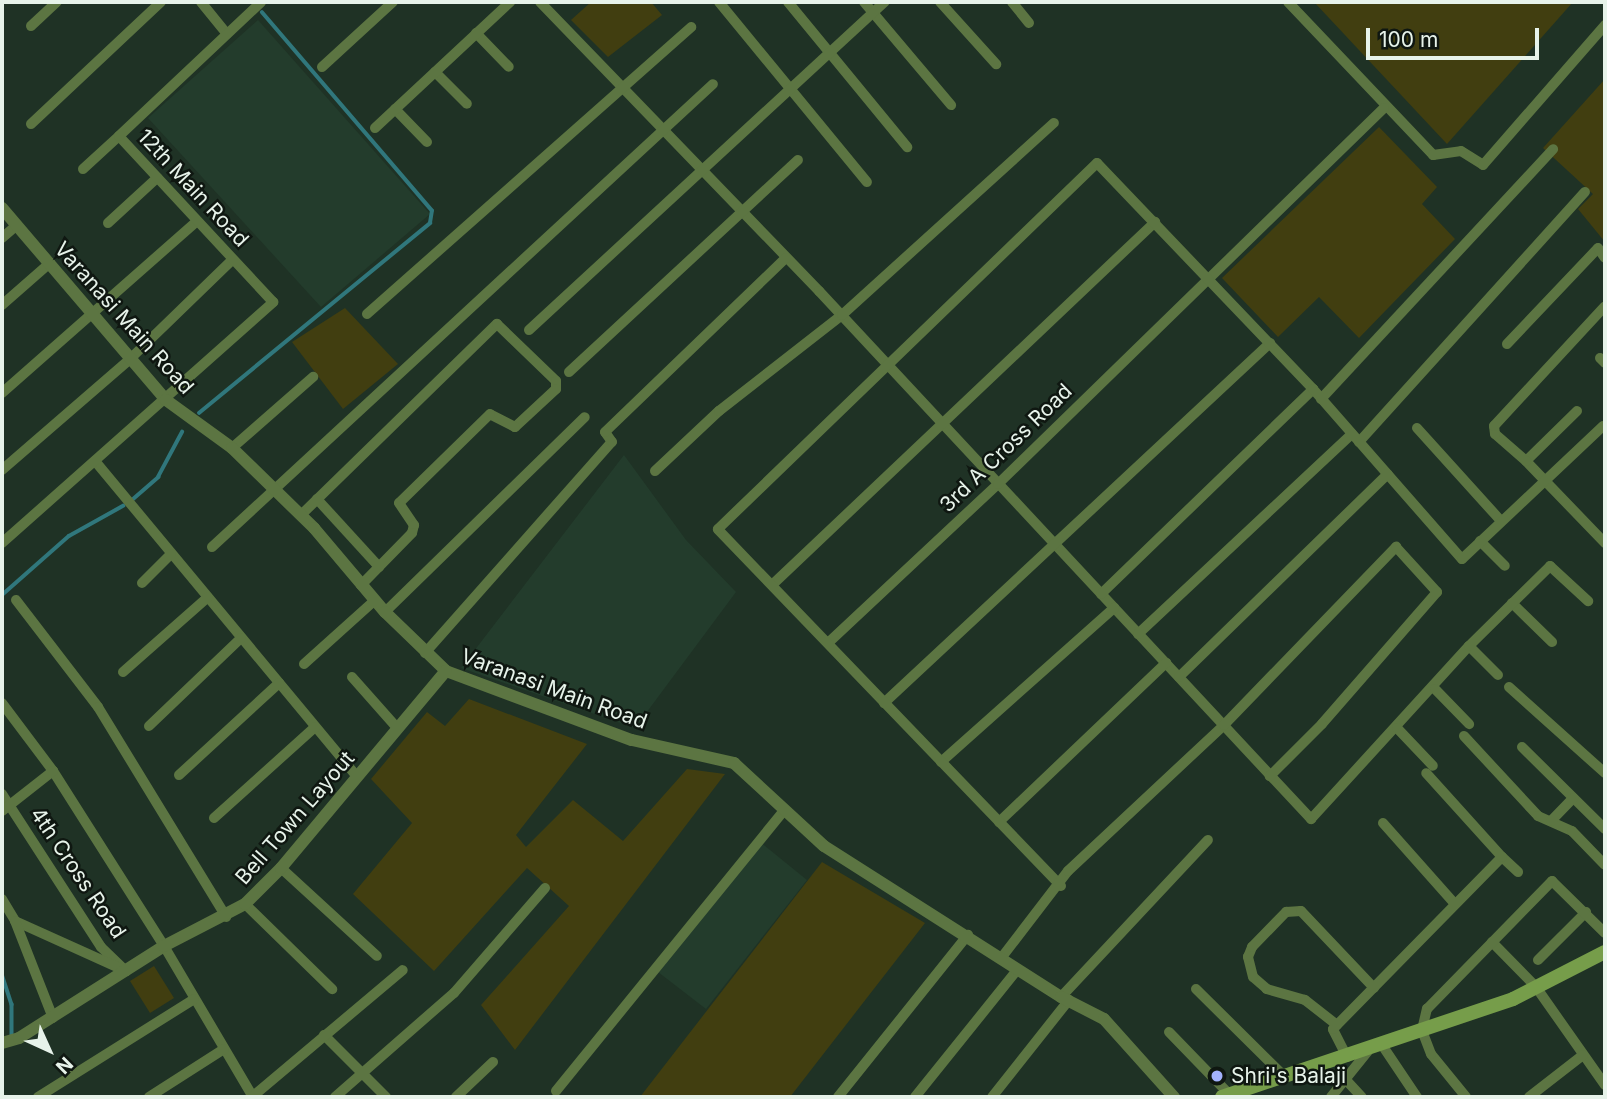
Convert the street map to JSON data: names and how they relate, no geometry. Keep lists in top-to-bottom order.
{
  "streets": {
    "street": [
      "12th Main Road",
      "Varanasi Main Road",
      "3rd A Cross Road",
      "Bell Town Layout",
      "4th Cross Road"
    ]
  },
  "crossings": [
    ["12th Main Road", "Varanasi Main Road"],
    ["Varanasi Main Road", "Bell Town Layout"],
    ["Bell Town Layout", "4th Cross Road"]
  ],
  "places": ["Shri's Balaji"],
  "scale_bar": "100 m",
  "north": "bottom right"
}
